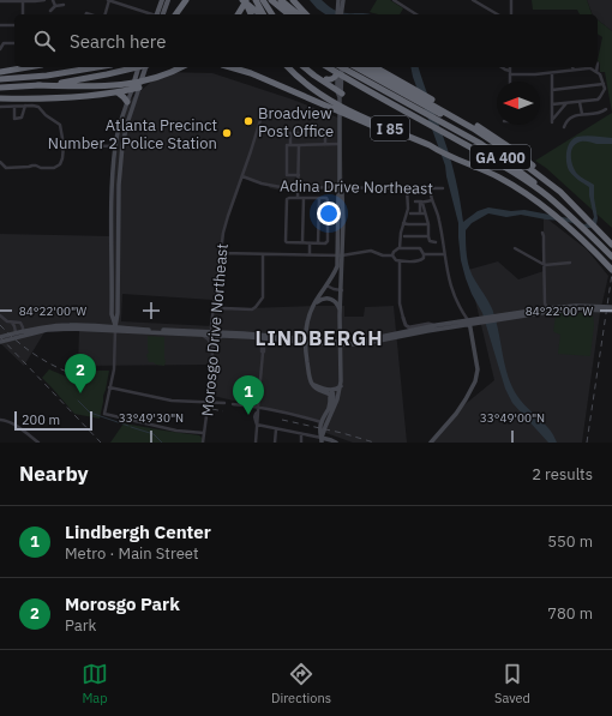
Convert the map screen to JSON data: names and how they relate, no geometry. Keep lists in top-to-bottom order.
{
  "streets": {
    "highway": ["I 85", "GA 400"],
    "street": ["Adina Drive Northeast", "Morosgo Drive Northeast"]
  },
  "crossings": [
    ["I 85", "GA 400"],
    ["Adina Drive Northeast", "Morosgo Drive Northeast"]
  ],
  "districts": ["LINDBERGH"],
  "places": ["Broadview Post Office", "Atlanta Precinct Number 2 Police Station"],
  "scale_bar": "200 m",
  "north": "left",
  "page": {
    "search": "Search here",
    "pins": ["2", "1"],
    "scale": "200 m",
    "heading": ["Nearby", "2 results"],
    "list": [
      {
        "mark": "1",
        "name": "Lindbergh Center",
        "note": "Metro · Main Street",
        "value": "550 m"
      },
      {
        "mark": "2",
        "name": "Morosgo Park",
        "note": "Park",
        "value": "780 m"
      }
    ],
    "nav": ["Map", "Directions", "Saved"]
  },
  "coordinates": ["84°22'00\"W", "33°49'30\"N", "33°49'00\"N"]
}
